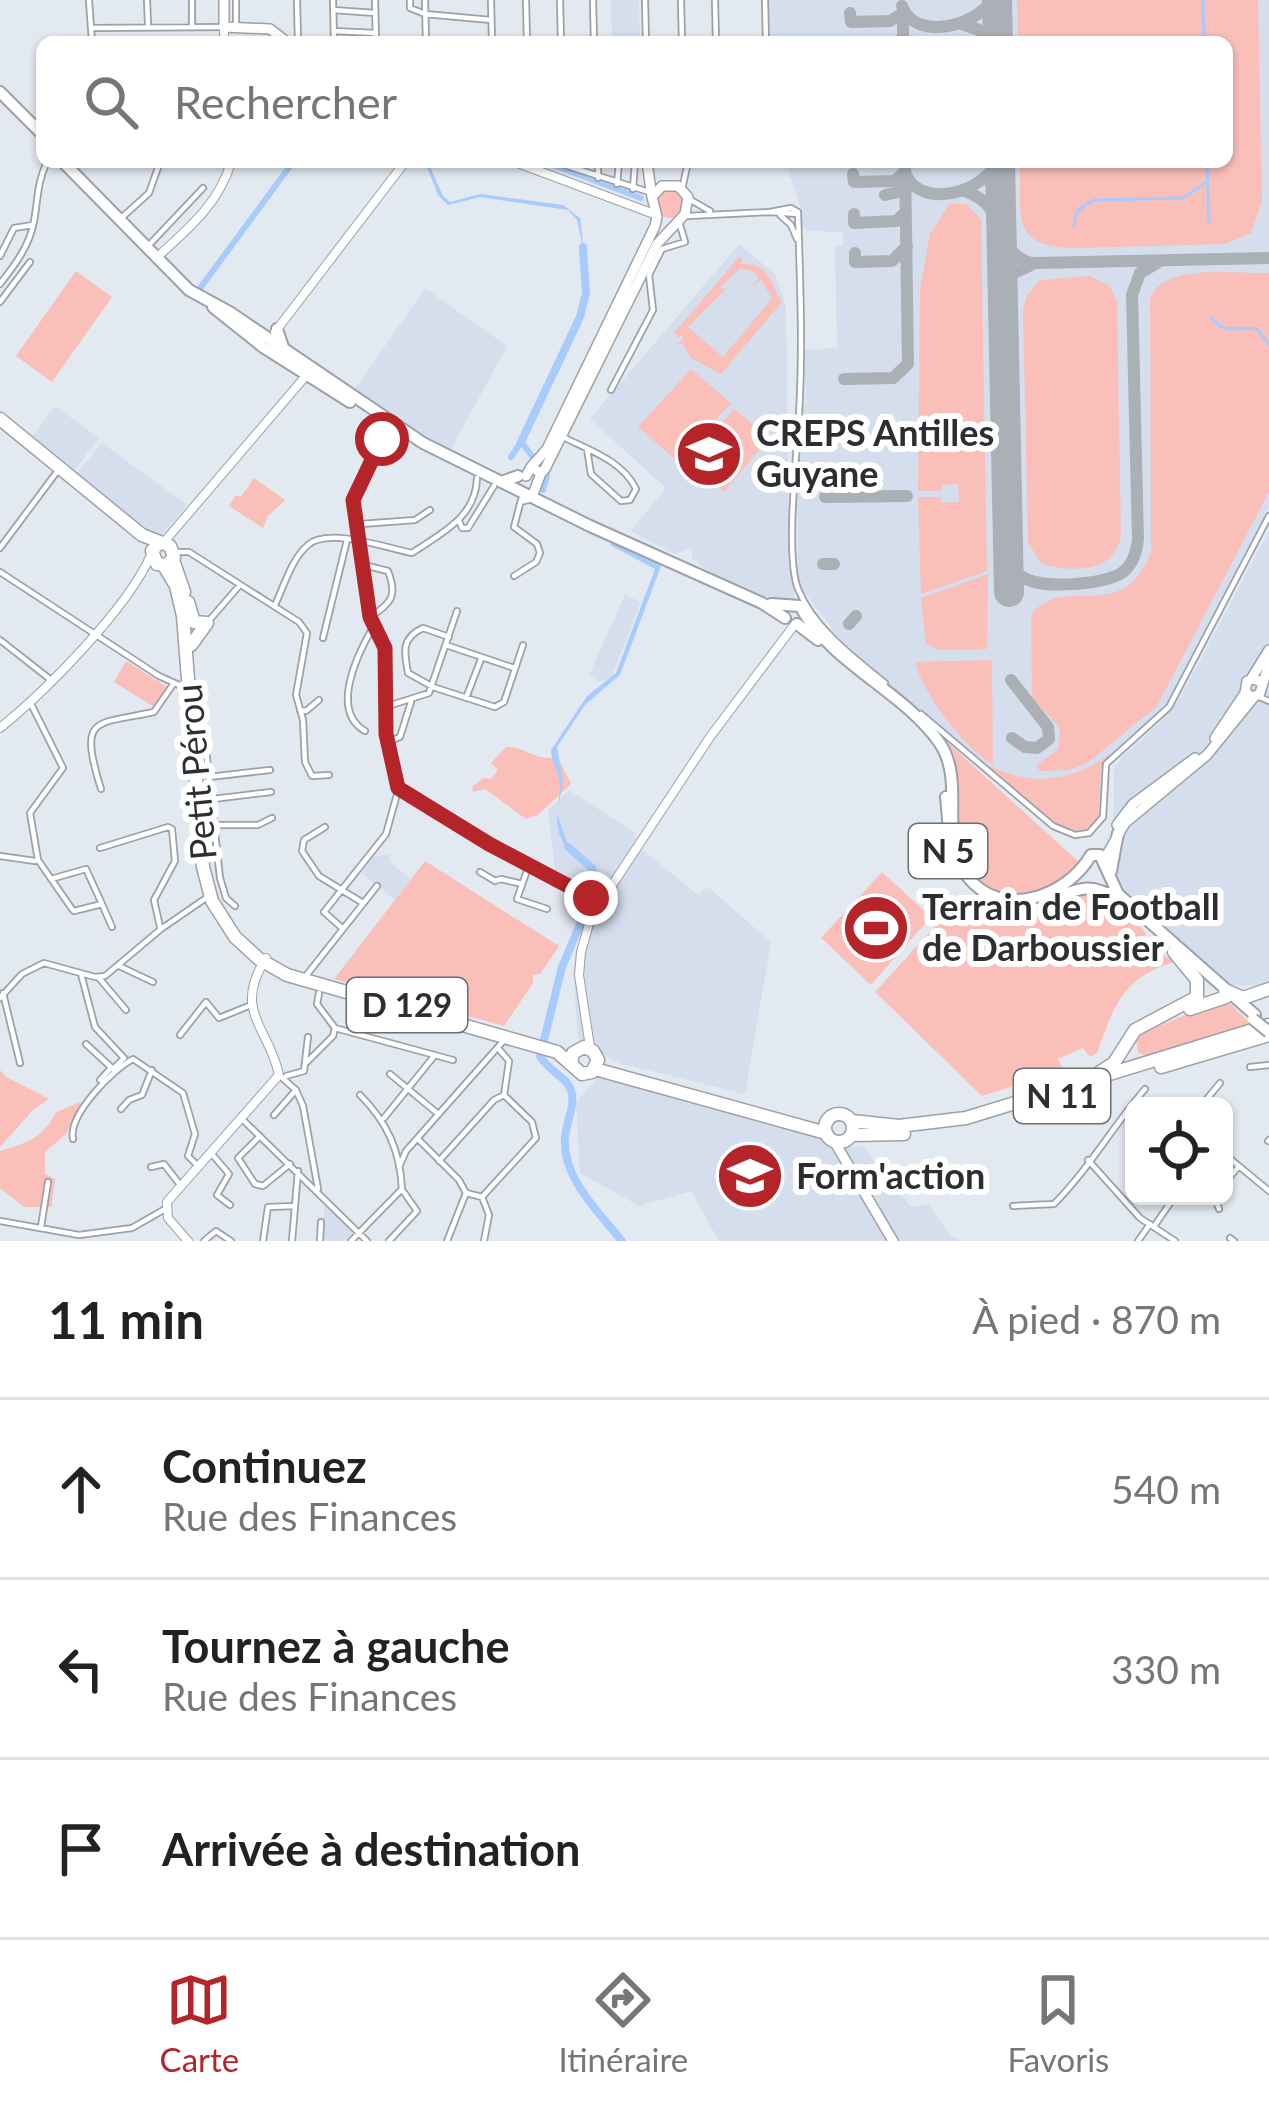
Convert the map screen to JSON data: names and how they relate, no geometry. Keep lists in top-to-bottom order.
{
  "streets": {
    "highway": ["Petit Pérou", "D 129", "N 11"],
    "main road": ["N 5"]
  },
  "crossings": [
    ["Petit Pérou", "N 11"]
  ],
  "places": {
    "school or university": ["CREPS Antilles Guyane", "Form'action"],
    "sports": ["Terrain de Football de Darboussier"]
  },
  "page": {
    "search": "Rechercher",
    "heading": ["11 min", "À pied · 870 m"],
    "list": [
      ["Continuez", "Rue des Finances", "540 m"],
      ["Tournez à gauche", "Rue des Finances", "330 m"],
      "Arrivée à destination"
    ],
    "nav": ["Carte", "Itinéraire", "Favoris"]
  }
}
